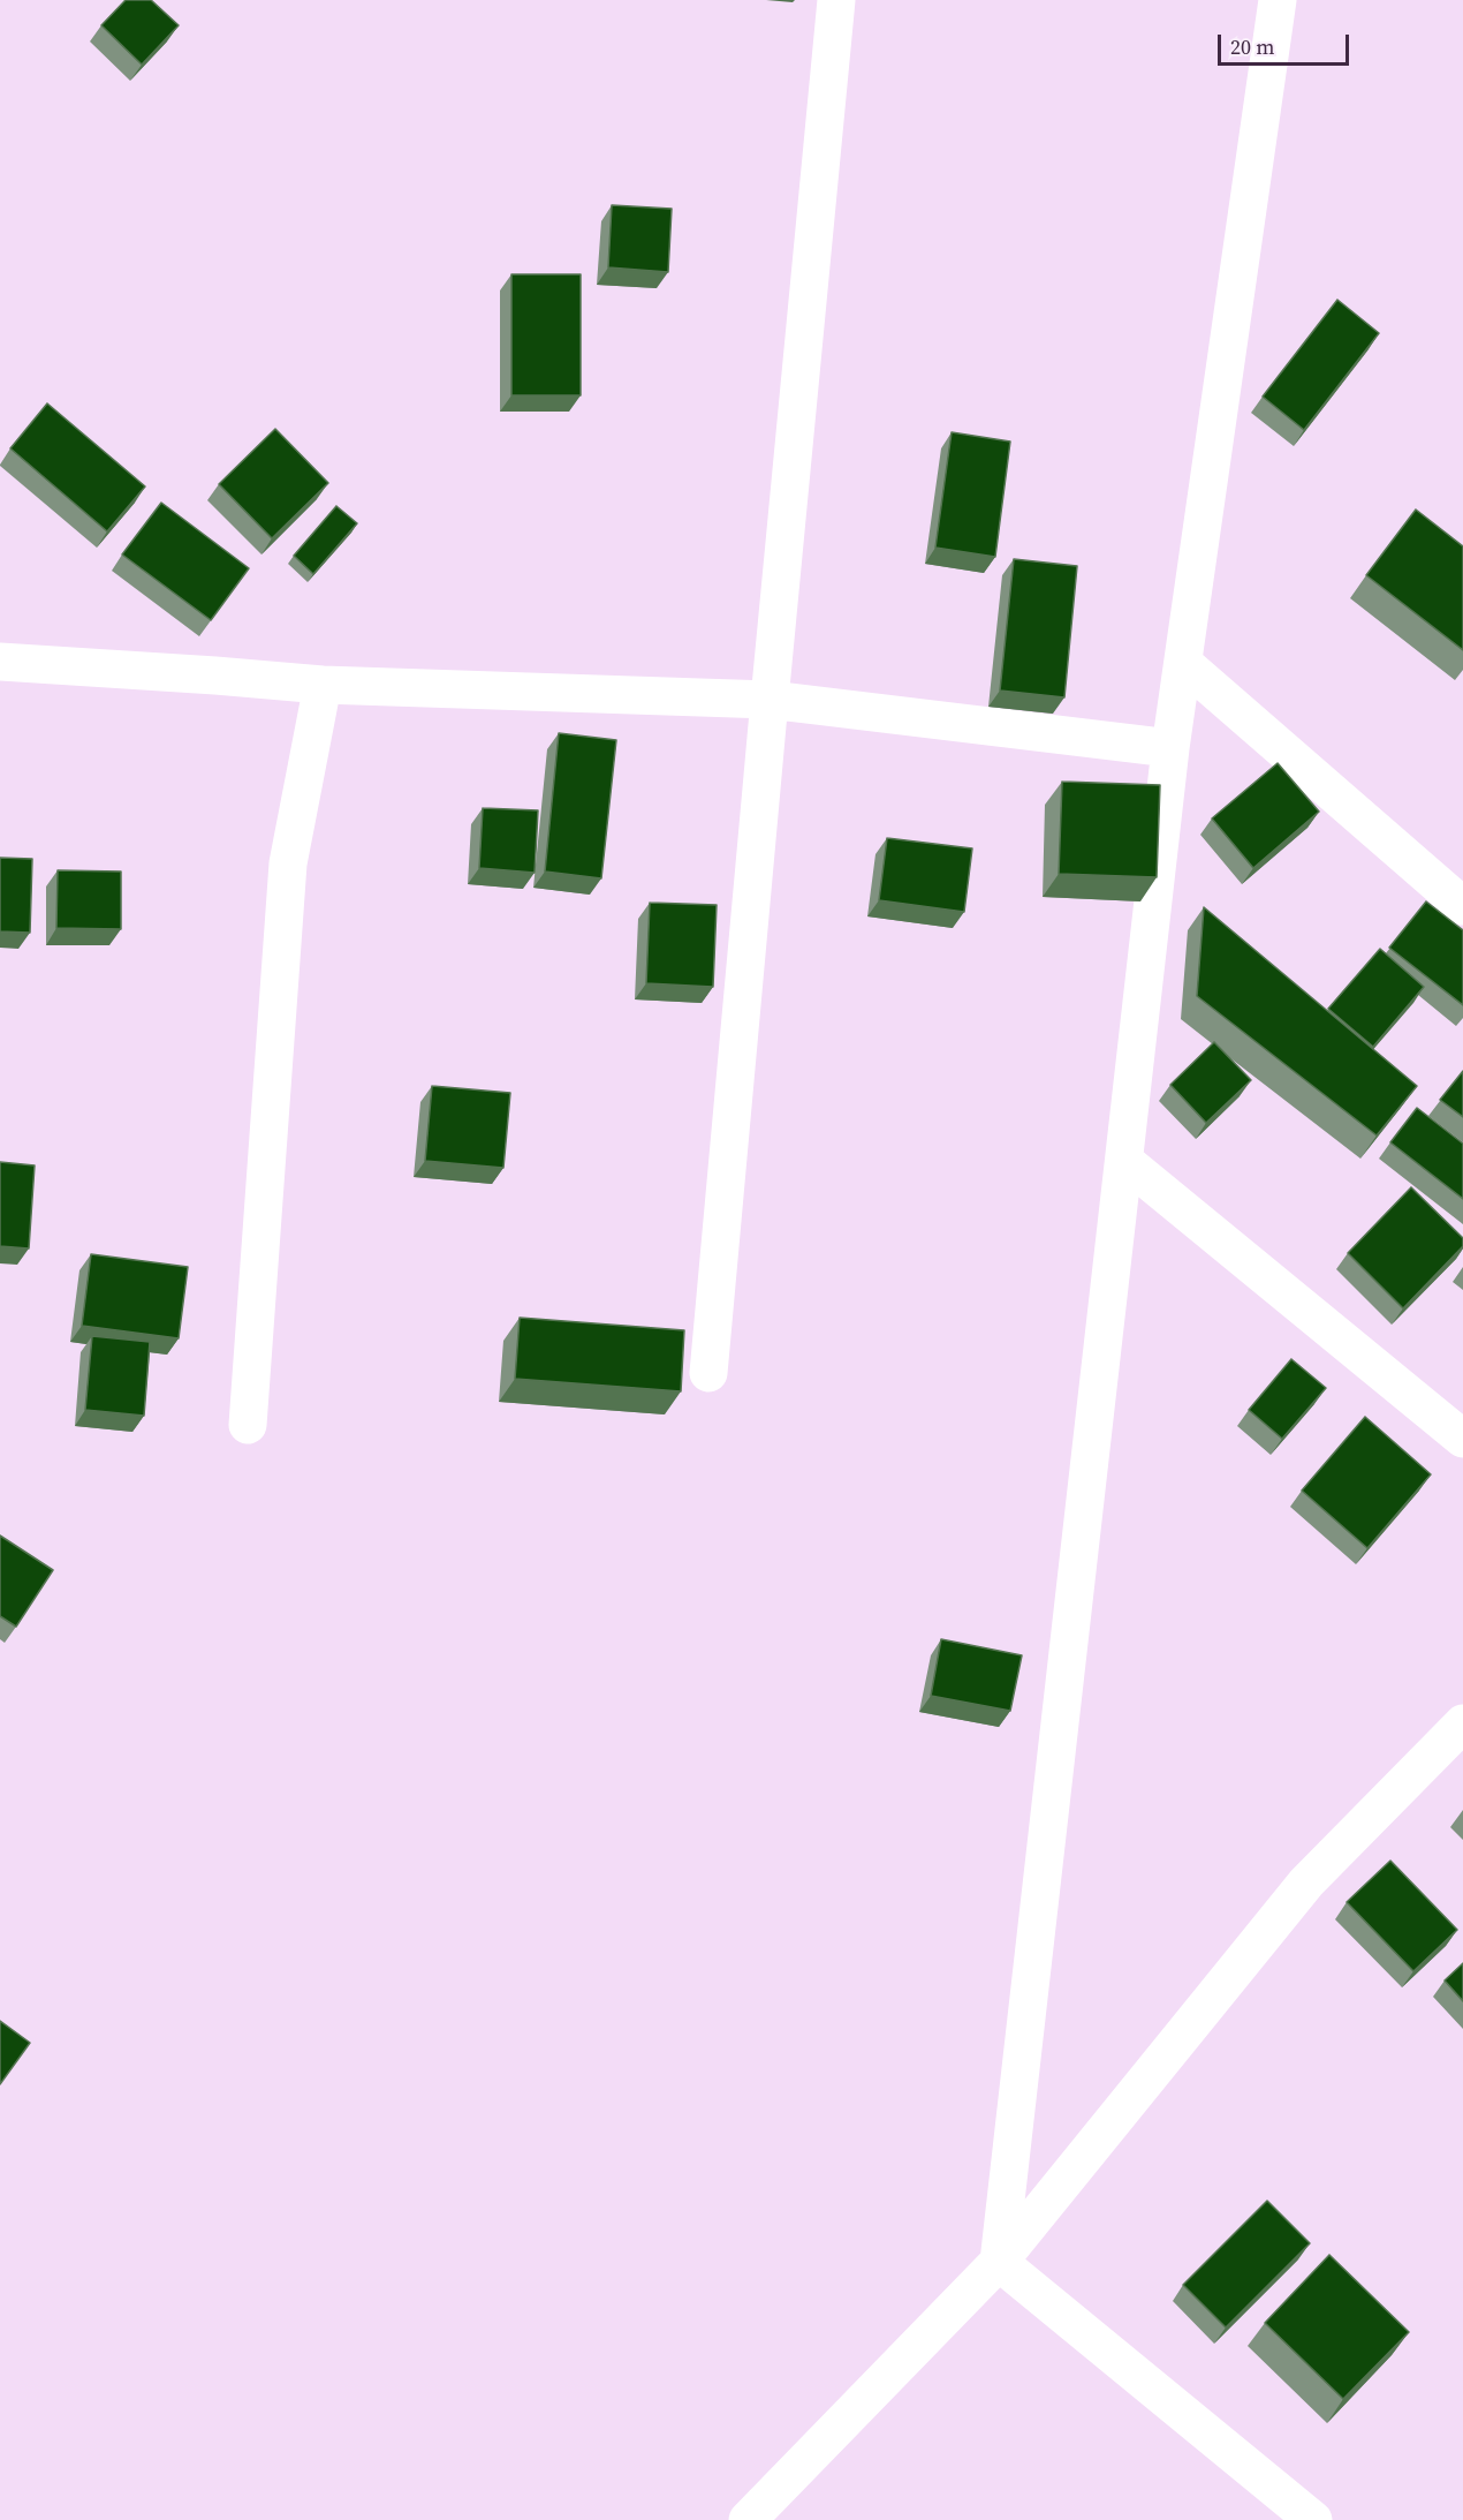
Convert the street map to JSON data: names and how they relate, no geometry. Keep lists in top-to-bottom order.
{
  "scale_bar": "20 m"
}
